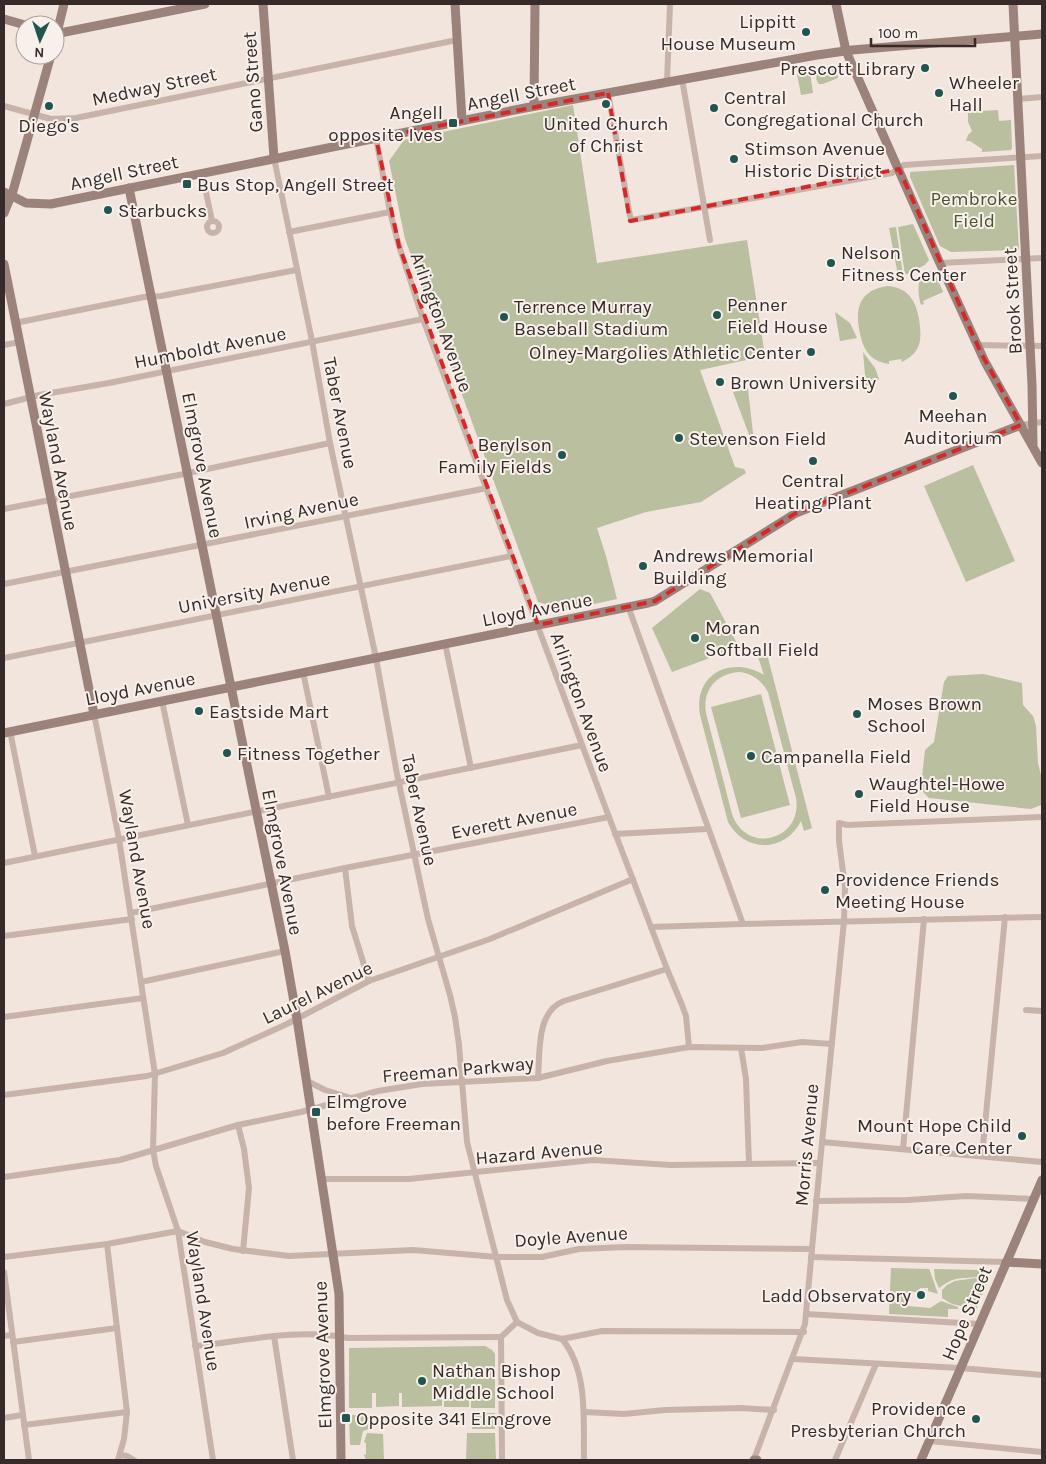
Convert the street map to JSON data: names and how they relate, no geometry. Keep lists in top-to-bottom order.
{
  "streets": {
    "street": [
      "Gano Street",
      "Medway Street",
      "Angell Street",
      "Brook Street",
      "Arlington Avenue",
      "Humboldt Avenue",
      "Taber Avenue",
      "Wayland Avenue",
      "Elmgrove Avenue",
      "Irving Avenue",
      "University Avenue",
      "Lloyd Avenue",
      "Everett Avenue",
      "Laurel Avenue",
      "Freeman Parkway",
      "Morris Avenue",
      "Hazard Avenue",
      "Doyle Avenue",
      "Hope Street"
    ]
  },
  "crossings": [
    ["Gano Street", "Medway Street"],
    ["Gano Street", "Angell Street"],
    ["Gano Street", "Taber Avenue"],
    ["Angell Street", "Brook Street"],
    ["Angell Street", "Arlington Avenue"],
    ["Angell Street", "Taber Avenue"],
    ["Angell Street", "Elmgrove Avenue"],
    ["Brook Street", "Lloyd Avenue"],
    ["Arlington Avenue", "Humboldt Avenue"],
    ["Arlington Avenue", "Irving Avenue"],
    ["Arlington Avenue", "University Avenue"],
    ["Arlington Avenue", "Lloyd Avenue"],
    ["Arlington Avenue", "Everett Avenue"],
    ["Arlington Avenue", "Laurel Avenue"],
    ["Arlington Avenue", "Freeman Parkway"],
    ["Humboldt Avenue", "Taber Avenue"],
    ["Humboldt Avenue", "Wayland Avenue"],
    ["Humboldt Avenue", "Elmgrove Avenue"],
    ["Taber Avenue", "Irving Avenue"],
    ["Taber Avenue", "University Avenue"],
    ["Taber Avenue", "Lloyd Avenue"],
    ["Taber Avenue", "Everett Avenue"],
    ["Taber Avenue", "Laurel Avenue"],
    ["Taber Avenue", "Freeman Parkway"],
    ["Taber Avenue", "Hazard Avenue"],
    ["Taber Avenue", "Doyle Avenue"],
    ["Wayland Avenue", "Irving Avenue"],
    ["Wayland Avenue", "University Avenue"],
    ["Wayland Avenue", "Lloyd Avenue"],
    ["Wayland Avenue", "Everett Avenue"],
    ["Wayland Avenue", "Laurel Avenue"],
    ["Wayland Avenue", "Freeman Parkway"],
    ["Wayland Avenue", "Doyle Avenue"],
    ["Elmgrove Avenue", "Irving Avenue"],
    ["Elmgrove Avenue", "University Avenue"],
    ["Elmgrove Avenue", "Lloyd Avenue"],
    ["Elmgrove Avenue", "Everett Avenue"],
    ["Elmgrove Avenue", "Laurel Avenue"],
    ["Elmgrove Avenue", "Freeman Parkway"],
    ["Elmgrove Avenue", "Hazard Avenue"],
    ["Elmgrove Avenue", "Doyle Avenue"],
    ["Freeman Parkway", "Morris Avenue"],
    ["Morris Avenue", "Hazard Avenue"],
    ["Morris Avenue", "Doyle Avenue"]
  ],
  "parks": ["Pembroke Field"],
  "places": {
    "other": [
      "Lippitt House Museum",
      "Prescott Library",
      "Wheeler Hall",
      "United Church of Christ",
      "Diego's",
      "Central Congregational Church",
      "Stimson Avenue Historic District",
      "Starbucks",
      "Nelson Fitness Center",
      "Penner Field House",
      "Terrence Murray Baseball Stadium",
      "Olney-Margolies Athletic Center",
      "Brown University",
      "Meehan Auditorium",
      "Stevenson Field",
      "Berylson Family Fields",
      "Central Heating Plant",
      "Andrews Memorial Building",
      "Moran Softball Field",
      "Eastside Mart",
      "Moses Brown School",
      "Fitness Together",
      "Campanella Field",
      "Waughtel-Howe Field House",
      "Providence Friends Meeting House",
      "Mount Hope Child Care Center",
      "Ladd Observatory",
      "Nathan Bishop Middle School",
      "Providence Presbyterian Church"
    ],
    "transit": [
      "Angell opposite Ives",
      "Bus Stop, Angell Street",
      "Elmgrove before Freeman",
      "Opposite 341 Elmgrove"
    ]
  },
  "scale_bar": "100 m",
  "north": "bottom"
}
